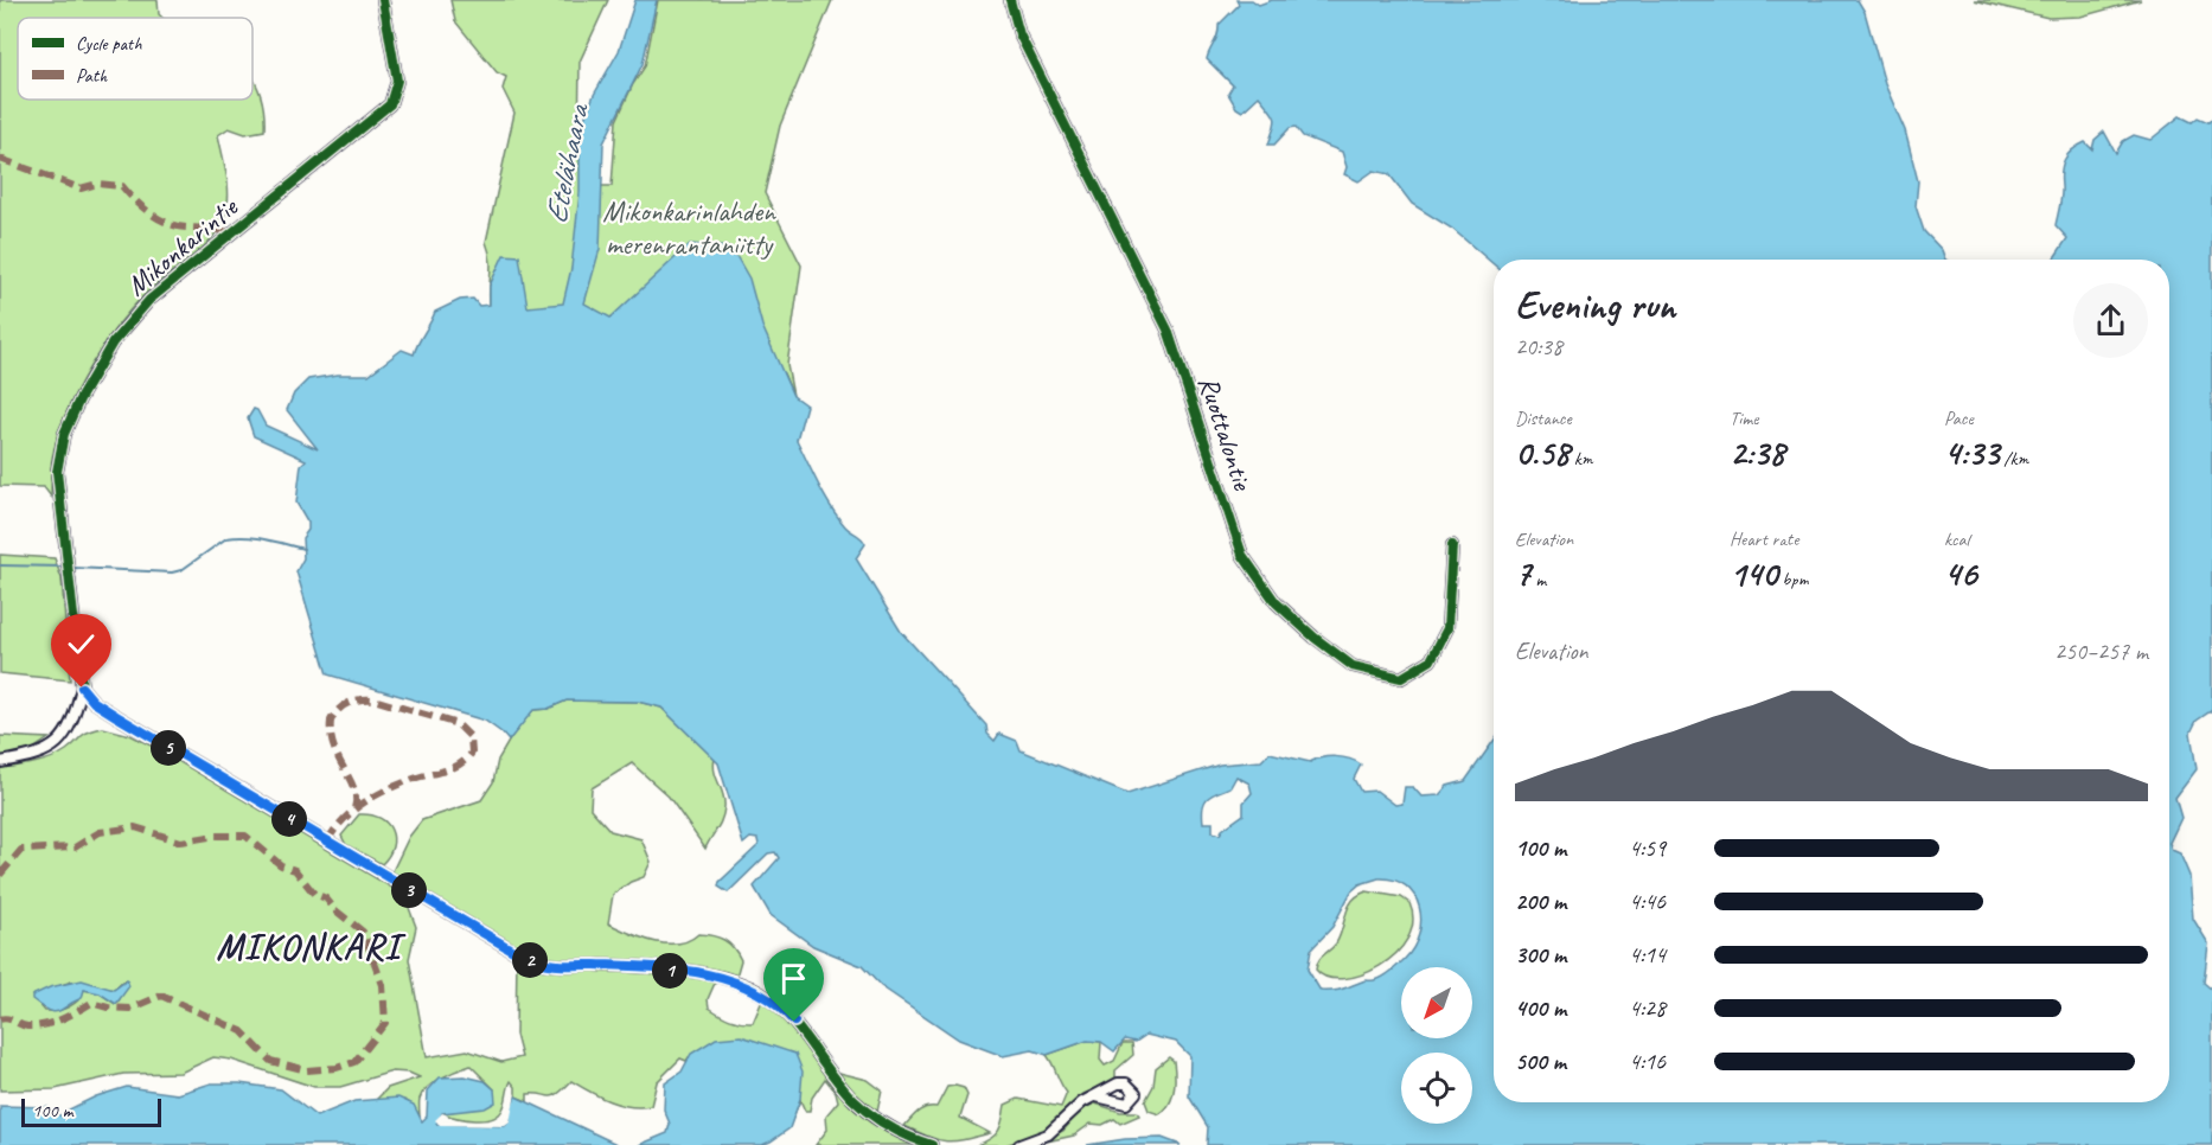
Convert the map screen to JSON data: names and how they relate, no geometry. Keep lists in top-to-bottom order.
{
  "streets": {
    "street": ["Mikonkarintie", "Ruottalontie"]
  },
  "districts": ["MIKONKARI"],
  "water": ["Etelähaara"],
  "parks": ["Mikonkarinlahden merenrantaniitty"],
  "legend": ["Cycle path", "Path"],
  "scale_bar": "100 m",
  "north": "bottom left",
  "page": {
    "heading": ["Evening run", "20:38"],
    "stats": [
      ["Distance", "0.58 km"],
      ["Time", "2:38"],
      ["Pace", "4:33 /km"],
      ["Elevation", "7 m"],
      ["Heart rate", "140 bpm"],
      ["kcal", "46"]
    ],
    "chart": ["Elevation", "250–257 m"],
    "pins": [
      "5",
      "4",
      "3",
      "2",
      "1"
    ],
    "list": [
      {
        "name": "100 m",
        "note": "4:59"
      },
      {
        "name": "200 m",
        "note": "4:46"
      },
      {
        "name": "300 m",
        "note": "4:14"
      },
      {
        "name": "400 m",
        "note": "4:28"
      },
      {
        "name": "500 m",
        "note": "4:16"
      }
    ],
    "scale": "100 m"
  }
}
